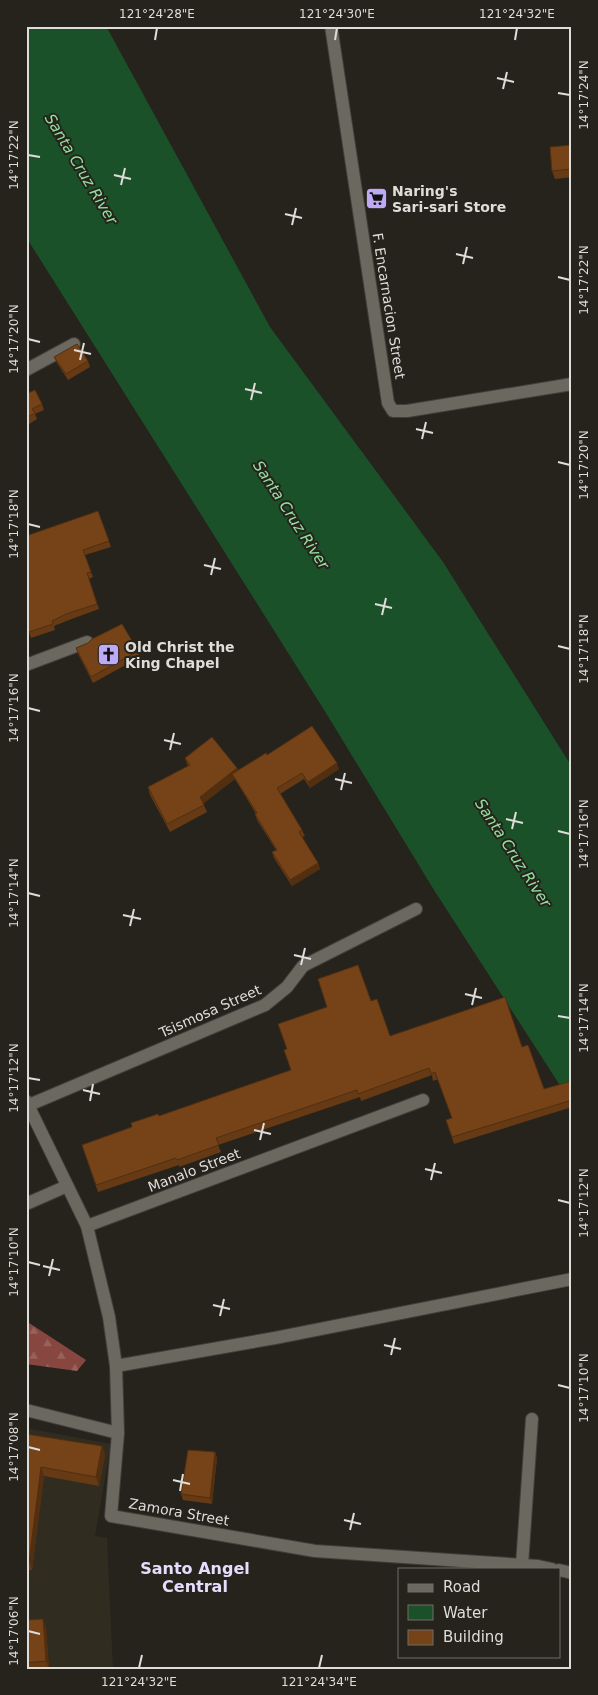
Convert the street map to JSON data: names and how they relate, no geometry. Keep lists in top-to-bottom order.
{
  "streets": {
    "street": [
      "F. Encarnacion Street",
      "Tsismosa Street",
      "Manalo Street",
      "Zamora Street"
    ]
  },
  "crossings": [
    ["Tsismosa Street", "Zamora Street"],
    ["Manalo Street", "Zamora Street"]
  ],
  "districts": ["Santo Angel Central"],
  "water": ["Santa Cruz River"],
  "places": {
    "supermarket": ["Naring's Sari-sari Store"],
    "church": ["Old Christ the King Chapel"]
  },
  "legend": ["Road", "Water", "Building"],
  "coordinates": [
    "121°24'28\"E",
    "121°24'30\"E",
    "121°24'32\"E",
    "14°17'24\"N",
    "14°17'22\"N",
    "14°17'20\"N",
    "14°17'18\"N",
    "14°17'16\"N",
    "14°17'14\"N",
    "14°17'12\"N",
    "14°17'10\"N",
    "14°17'08\"N",
    "14°17'06\"N",
    "121°24'34\"E"
  ]
}
